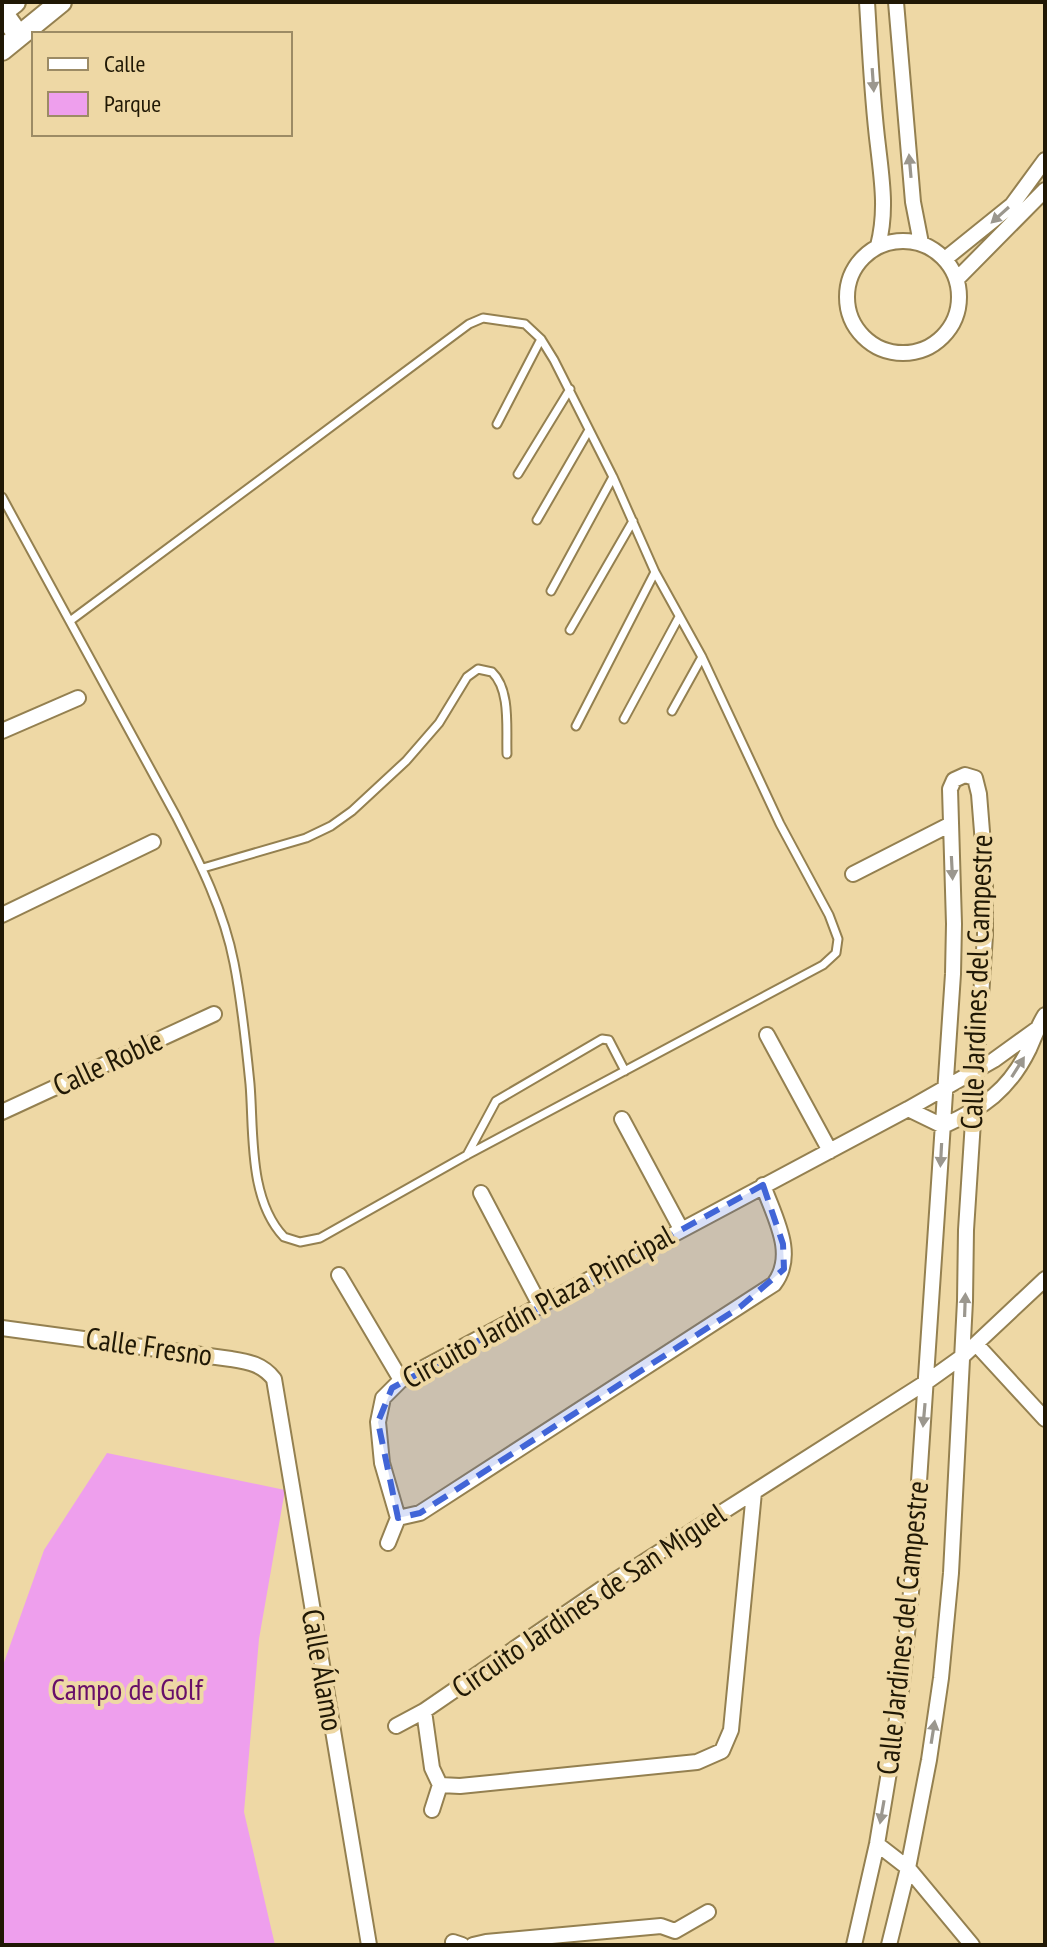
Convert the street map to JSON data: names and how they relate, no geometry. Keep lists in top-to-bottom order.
{
  "streets": {
    "street": [
      "Calle Jardines del Campestre",
      "Calle Roble",
      "Circuito Jardín Plaza Principal",
      "Calle Fresno",
      "Circuito Jardines de San Miguel",
      "Calle Álamo"
    ]
  },
  "crossings": [
    ["Calle Jardines del Campestre", "Circuito Jardín Plaza Principal"],
    ["Calle Jardines del Campestre", "Circuito Jardines de San Miguel"],
    ["Calle Fresno", "Calle Álamo"]
  ],
  "parks": ["Campo de Golf"],
  "legend": ["Calle", "Parque"]
}
